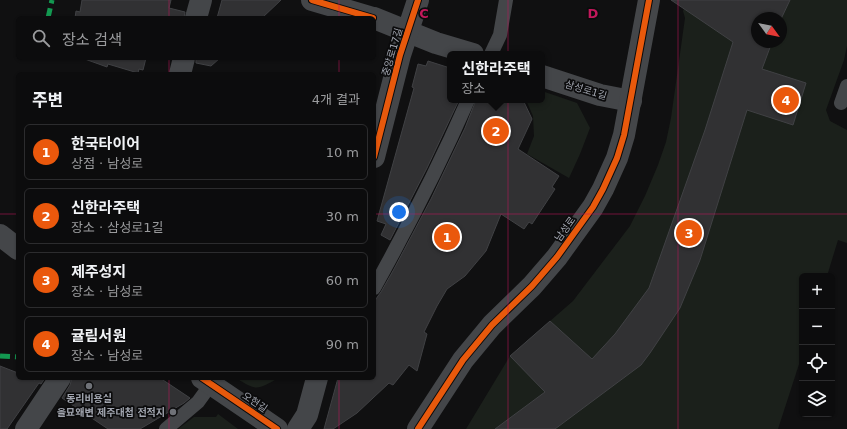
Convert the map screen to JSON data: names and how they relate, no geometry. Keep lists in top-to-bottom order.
{
  "streets": {
    "street": [
      "중앙로17길",
      "삼성로1길",
      "남성로",
      "오현길"
    ]
  },
  "crossings": [
    ["삼성로1길", "남성로"]
  ],
  "places": ["동리비용실", "을묘왜변 제주대첩 전적지"],
  "north": "bottom right",
  "page": {
    "search": "장소 검색",
    "popup": ["신한라주택", "장소"],
    "heading": ["주변", "4개 결과"],
    "pins": [
      "4",
      "2",
      "3",
      "1"
    ],
    "list": [
      {
        "mark": "1",
        "name": "한국타이어",
        "note": "상점 · 남성로",
        "value": "10 m"
      },
      {
        "mark": "2",
        "name": "신한라주택",
        "note": "장소 · 삼성로1길",
        "value": "30 m"
      },
      {
        "mark": "3",
        "name": "제주성지",
        "note": "장소 · 남성로",
        "value": "60 m"
      },
      {
        "mark": "4",
        "name": "귤림서원",
        "note": "장소 · 남성로",
        "value": "90 m"
      }
    ],
    "map_buttons": ["+", "−"]
  },
  "grid": {
    "columns": ["C", "D"]
  }
}
